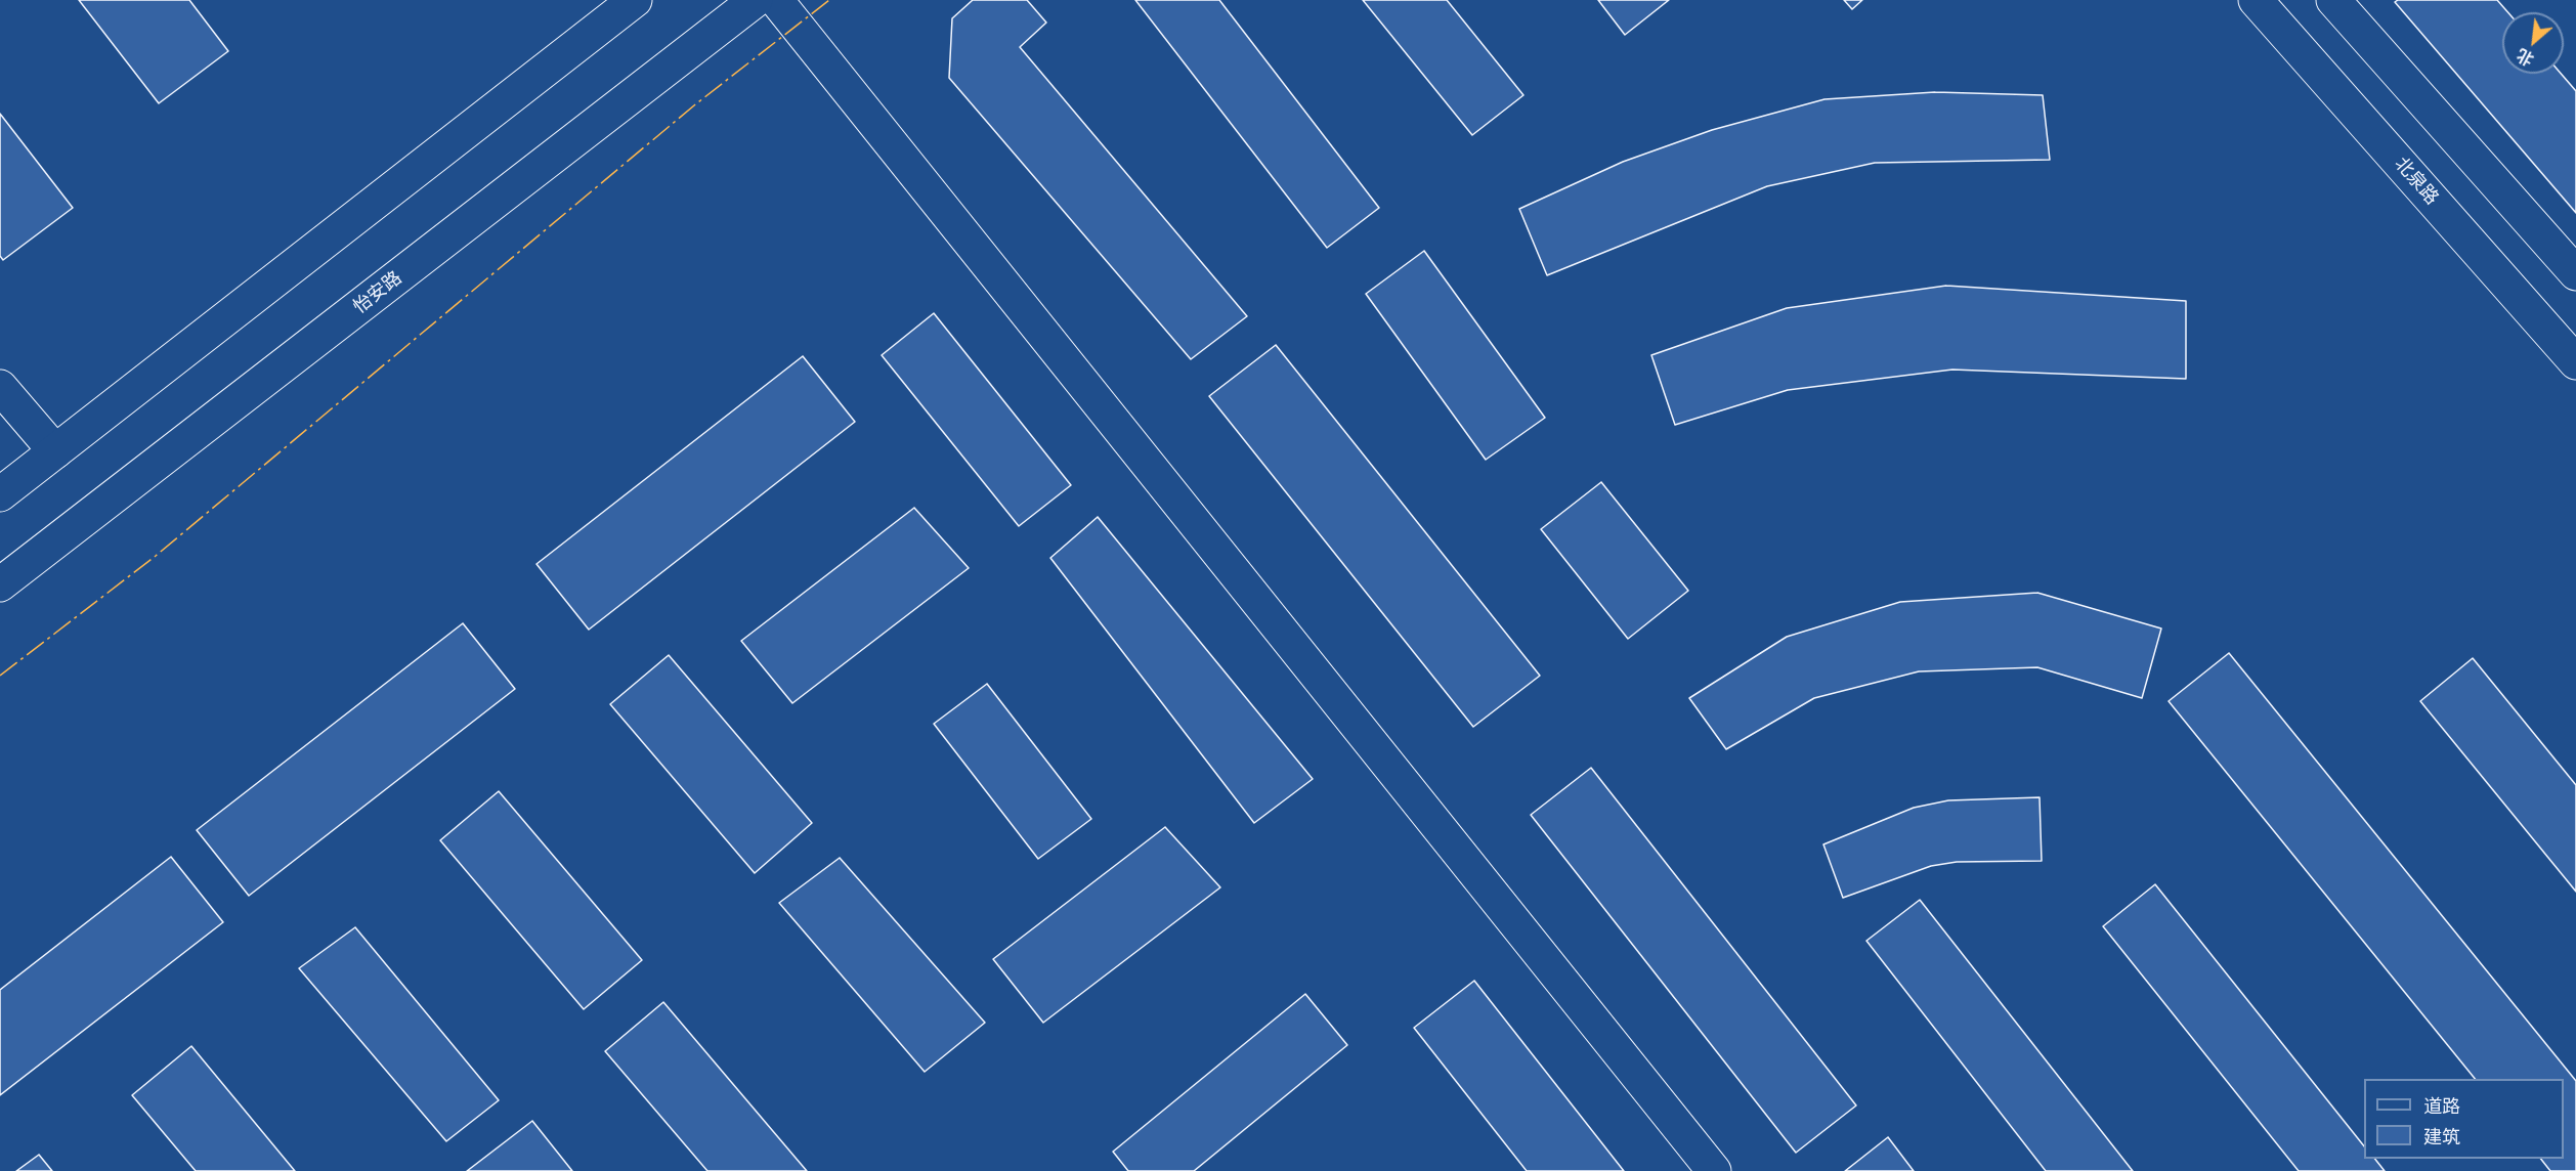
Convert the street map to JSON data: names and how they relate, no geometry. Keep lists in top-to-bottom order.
{
  "streets": {
    "street": ["北泉路", "怡安路"]
  },
  "legend": ["道路", "建筑"],
  "north": "bottom left"
}
